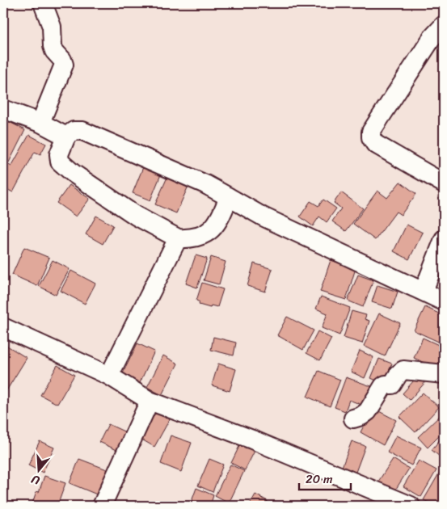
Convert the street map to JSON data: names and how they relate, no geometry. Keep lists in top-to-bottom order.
{
  "scale_bar": "20 m",
  "north": "bottom"
}
